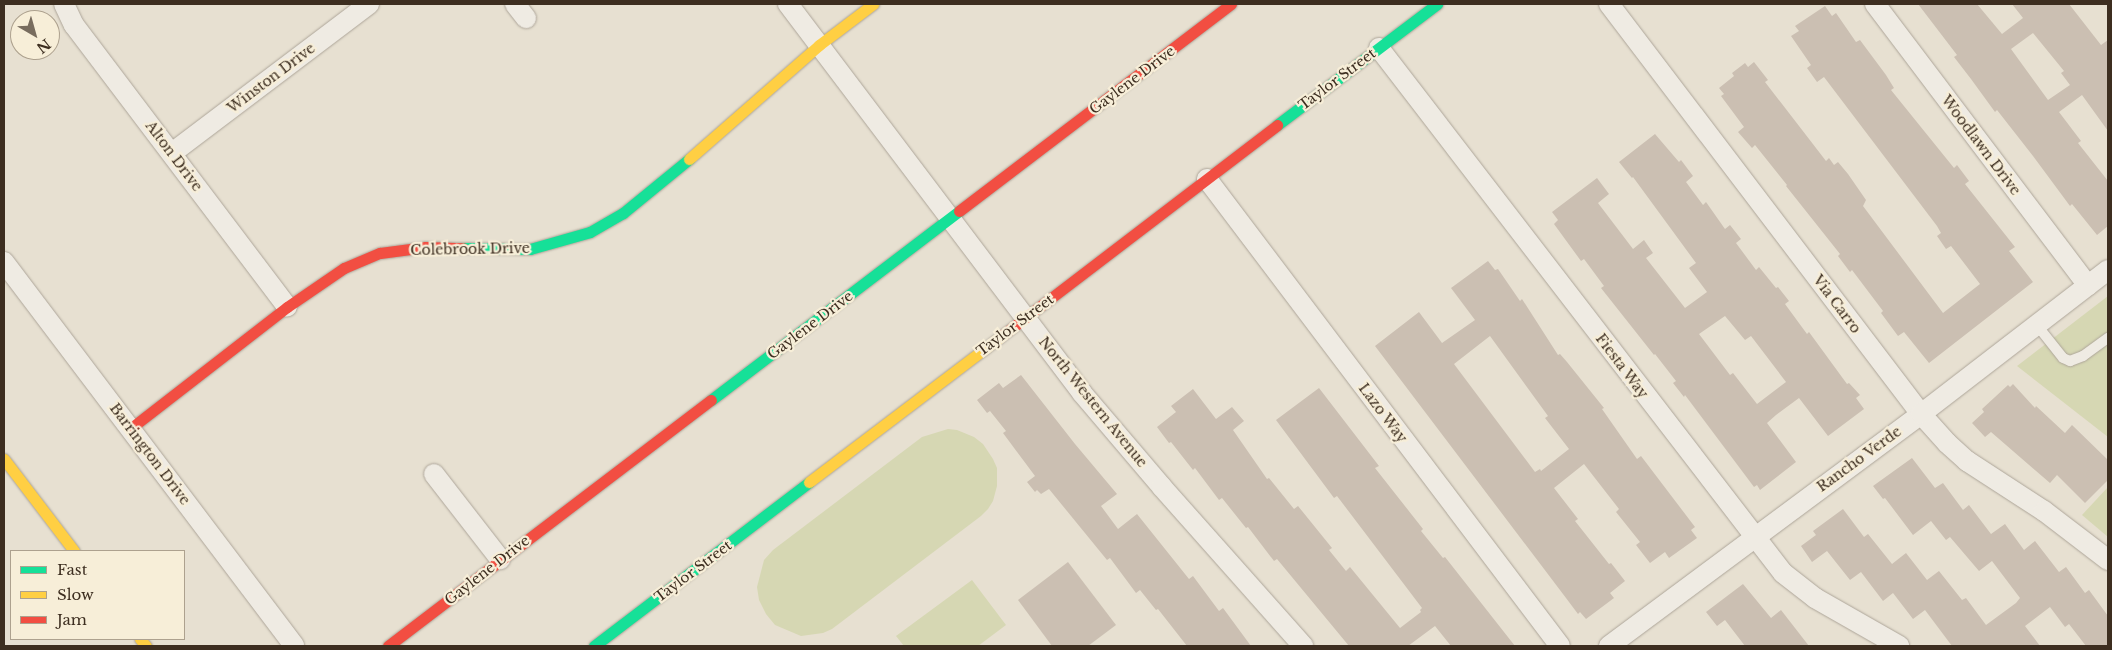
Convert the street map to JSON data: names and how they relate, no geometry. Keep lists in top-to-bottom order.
{
  "streets": {
    "street": [
      "Winston Drive",
      "Taylor Street",
      "Gaylene Drive",
      "Woodlawn Drive",
      "Alton Drive",
      "Colebrook Drive",
      "Via Carro",
      "Fiesta Way",
      "North Western Avenue",
      "Lazo Way",
      "Barrington Drive",
      "Rancho Verde"
    ]
  },
  "crossings": [
    ["Winston Drive", "Alton Drive"],
    ["Taylor Street", "Fiesta Way"],
    ["Taylor Street", "North Western Avenue"],
    ["Taylor Street", "Lazo Way"],
    ["Gaylene Drive", "North Western Avenue"],
    ["Woodlawn Drive", "Rancho Verde"],
    ["Alton Drive", "Colebrook Drive"],
    ["Colebrook Drive", "North Western Avenue"],
    ["Colebrook Drive", "Barrington Drive"],
    ["Via Carro", "Rancho Verde"],
    ["Fiesta Way", "Rancho Verde"]
  ],
  "legend": ["Fast", "Slow", "Jam"],
  "north": "bottom right"
}
